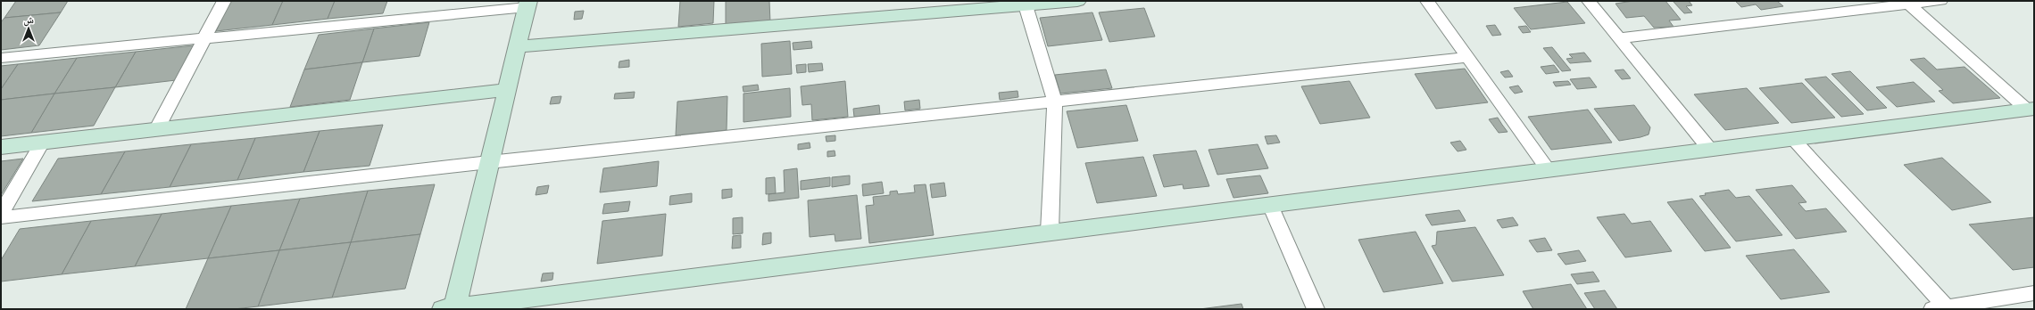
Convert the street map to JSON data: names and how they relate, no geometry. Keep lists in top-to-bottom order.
{
  "north": "top"
}
